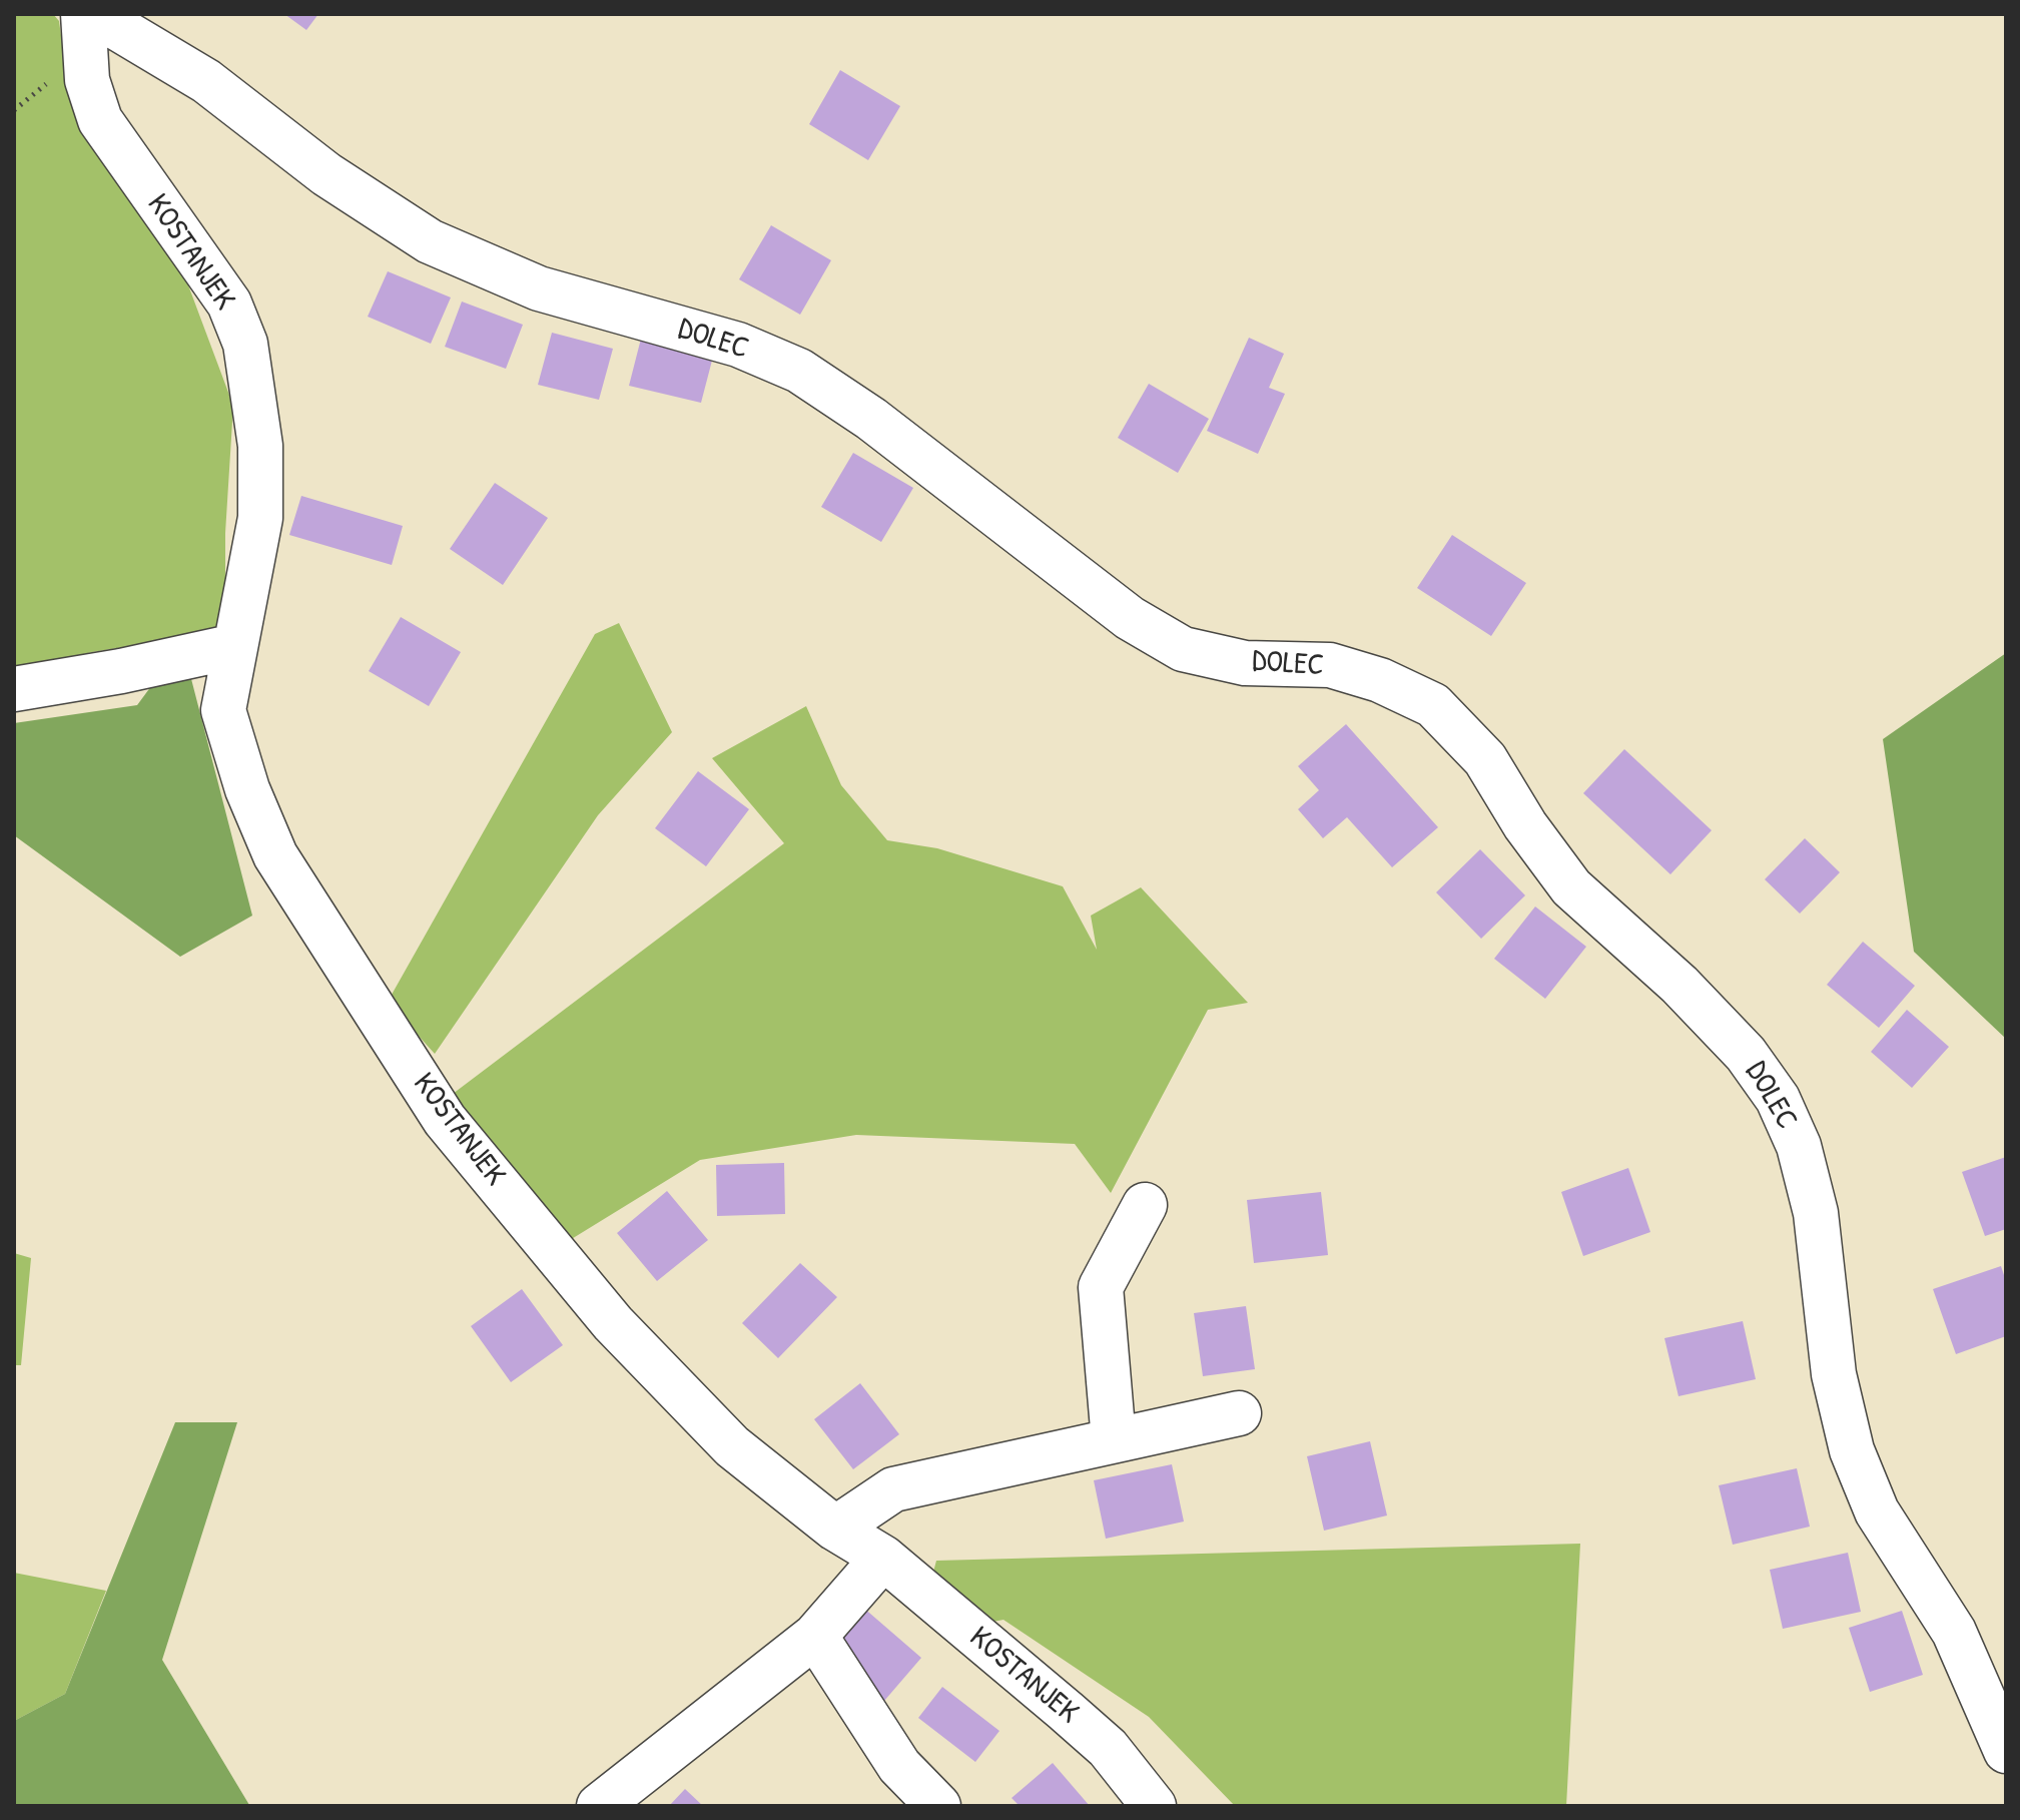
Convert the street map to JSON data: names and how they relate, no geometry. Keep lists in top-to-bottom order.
{
  "streets": {
    "street": ["KOSTANJEK", "DOLEC"]
  }
}
